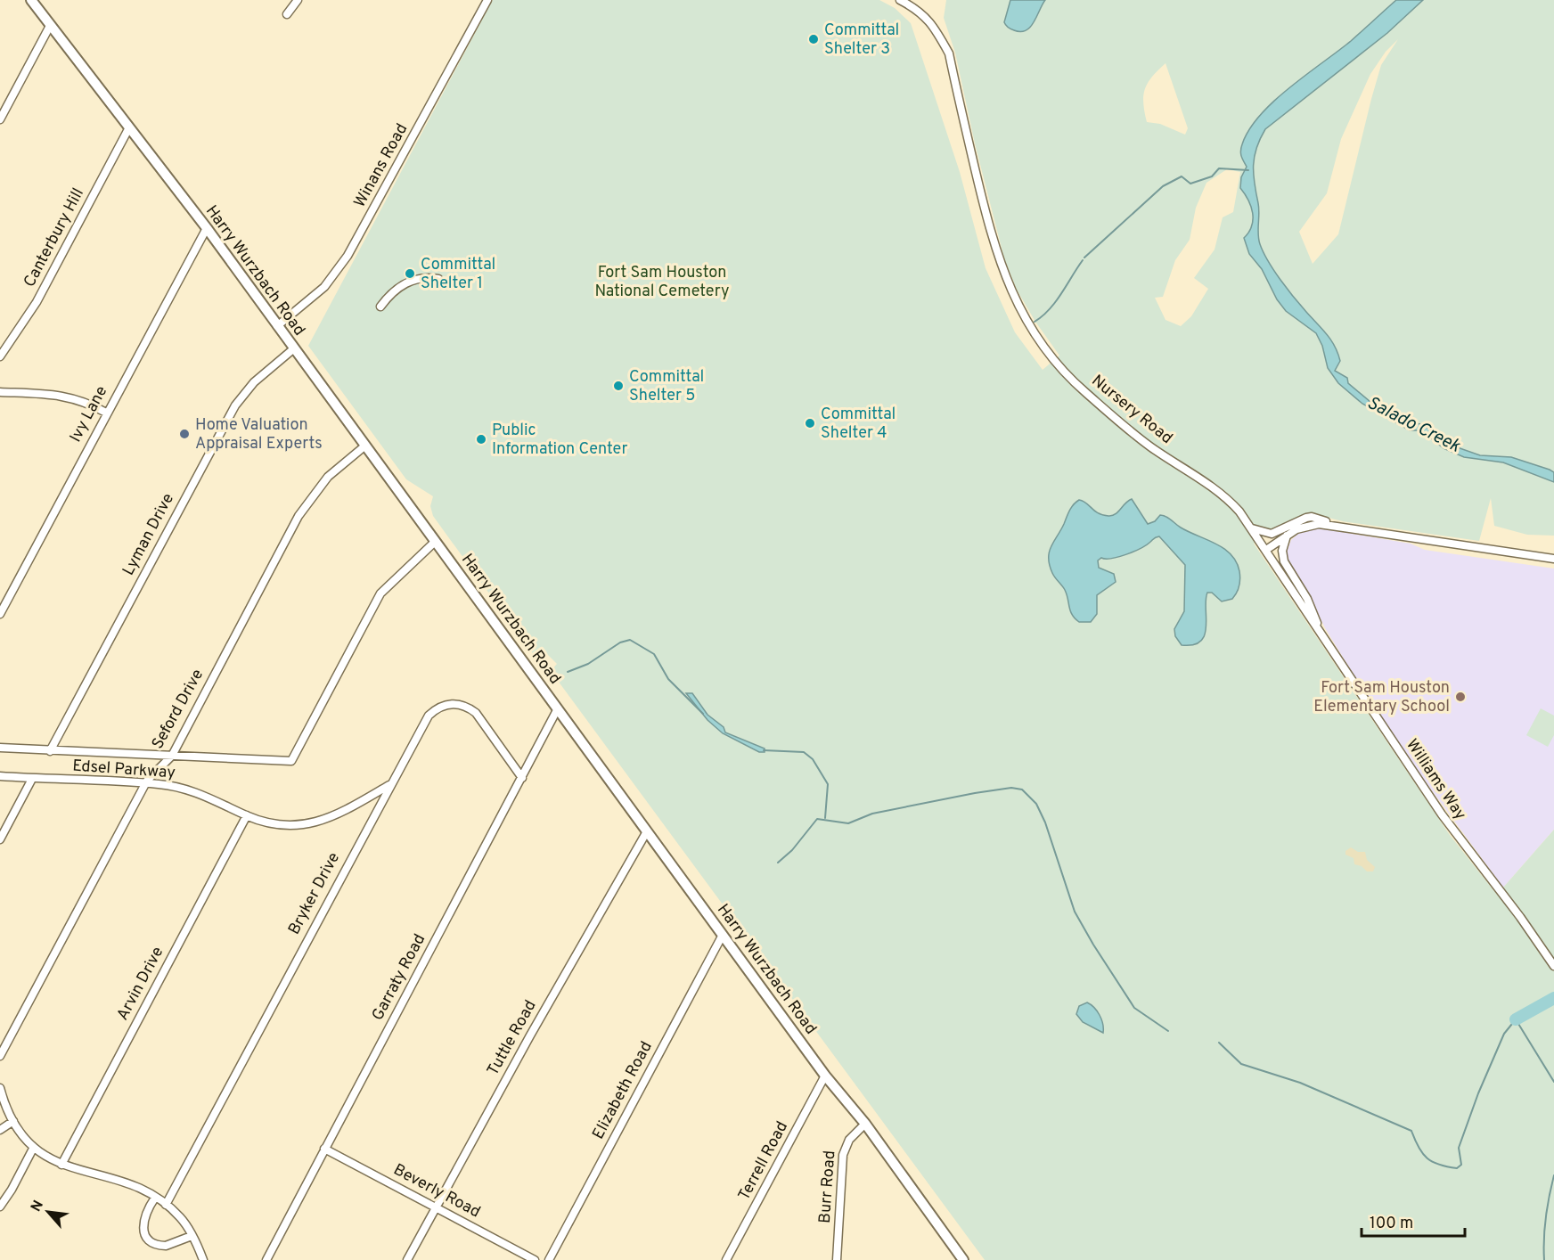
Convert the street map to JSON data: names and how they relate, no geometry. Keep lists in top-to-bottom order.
{
  "streets": {
    "main road": ["Harry Wurzbach Road"],
    "street": [
      "Winans Road",
      "Canterbury Hill",
      "Nursery Road",
      "Ivy Lane",
      "Lyman Drive",
      "Seford Drive",
      "Edsel Parkway",
      "Williams Way",
      "Bryker Drive",
      "Garraty Road",
      "Arvin Drive",
      "Tuttle Road",
      "Elizabeth Road",
      "Terrell Road",
      "Burr Road",
      "Beverly Road"
    ]
  },
  "crossings": [
    ["Winans Road", "Harry Wurzbach Road"],
    ["Canterbury Hill", "Harry Wurzbach Road"],
    ["Harry Wurzbach Road", "Ivy Lane"],
    ["Harry Wurzbach Road", "Lyman Drive"],
    ["Harry Wurzbach Road", "Seford Drive"],
    ["Harry Wurzbach Road", "Garraty Road"],
    ["Harry Wurzbach Road", "Tuttle Road"],
    ["Harry Wurzbach Road", "Elizabeth Road"],
    ["Harry Wurzbach Road", "Terrell Road"],
    ["Harry Wurzbach Road", "Burr Road"],
    ["Nursery Road", "Williams Way"],
    ["Seford Drive", "Edsel Parkway"],
    ["Edsel Parkway", "Bryker Drive"],
    ["Edsel Parkway", "Arvin Drive"],
    ["Bryker Drive", "Garraty Road"],
    ["Garraty Road", "Beverly Road"],
    ["Tuttle Road", "Beverly Road"]
  ],
  "water": ["Salado Creek"],
  "parks": ["Fort Sam Houston National Cemetery"],
  "places": [
    "Committal Shelter 3",
    "Committal Shelter 1",
    "Committal Shelter 5",
    "Committal Shelter 4",
    "Home Valuation Appraisal Experts",
    "Public Information Center",
    "Fort Sam Houston Elementary School"
  ],
  "scale_bar": "100 m",
  "north": "top left"
}
